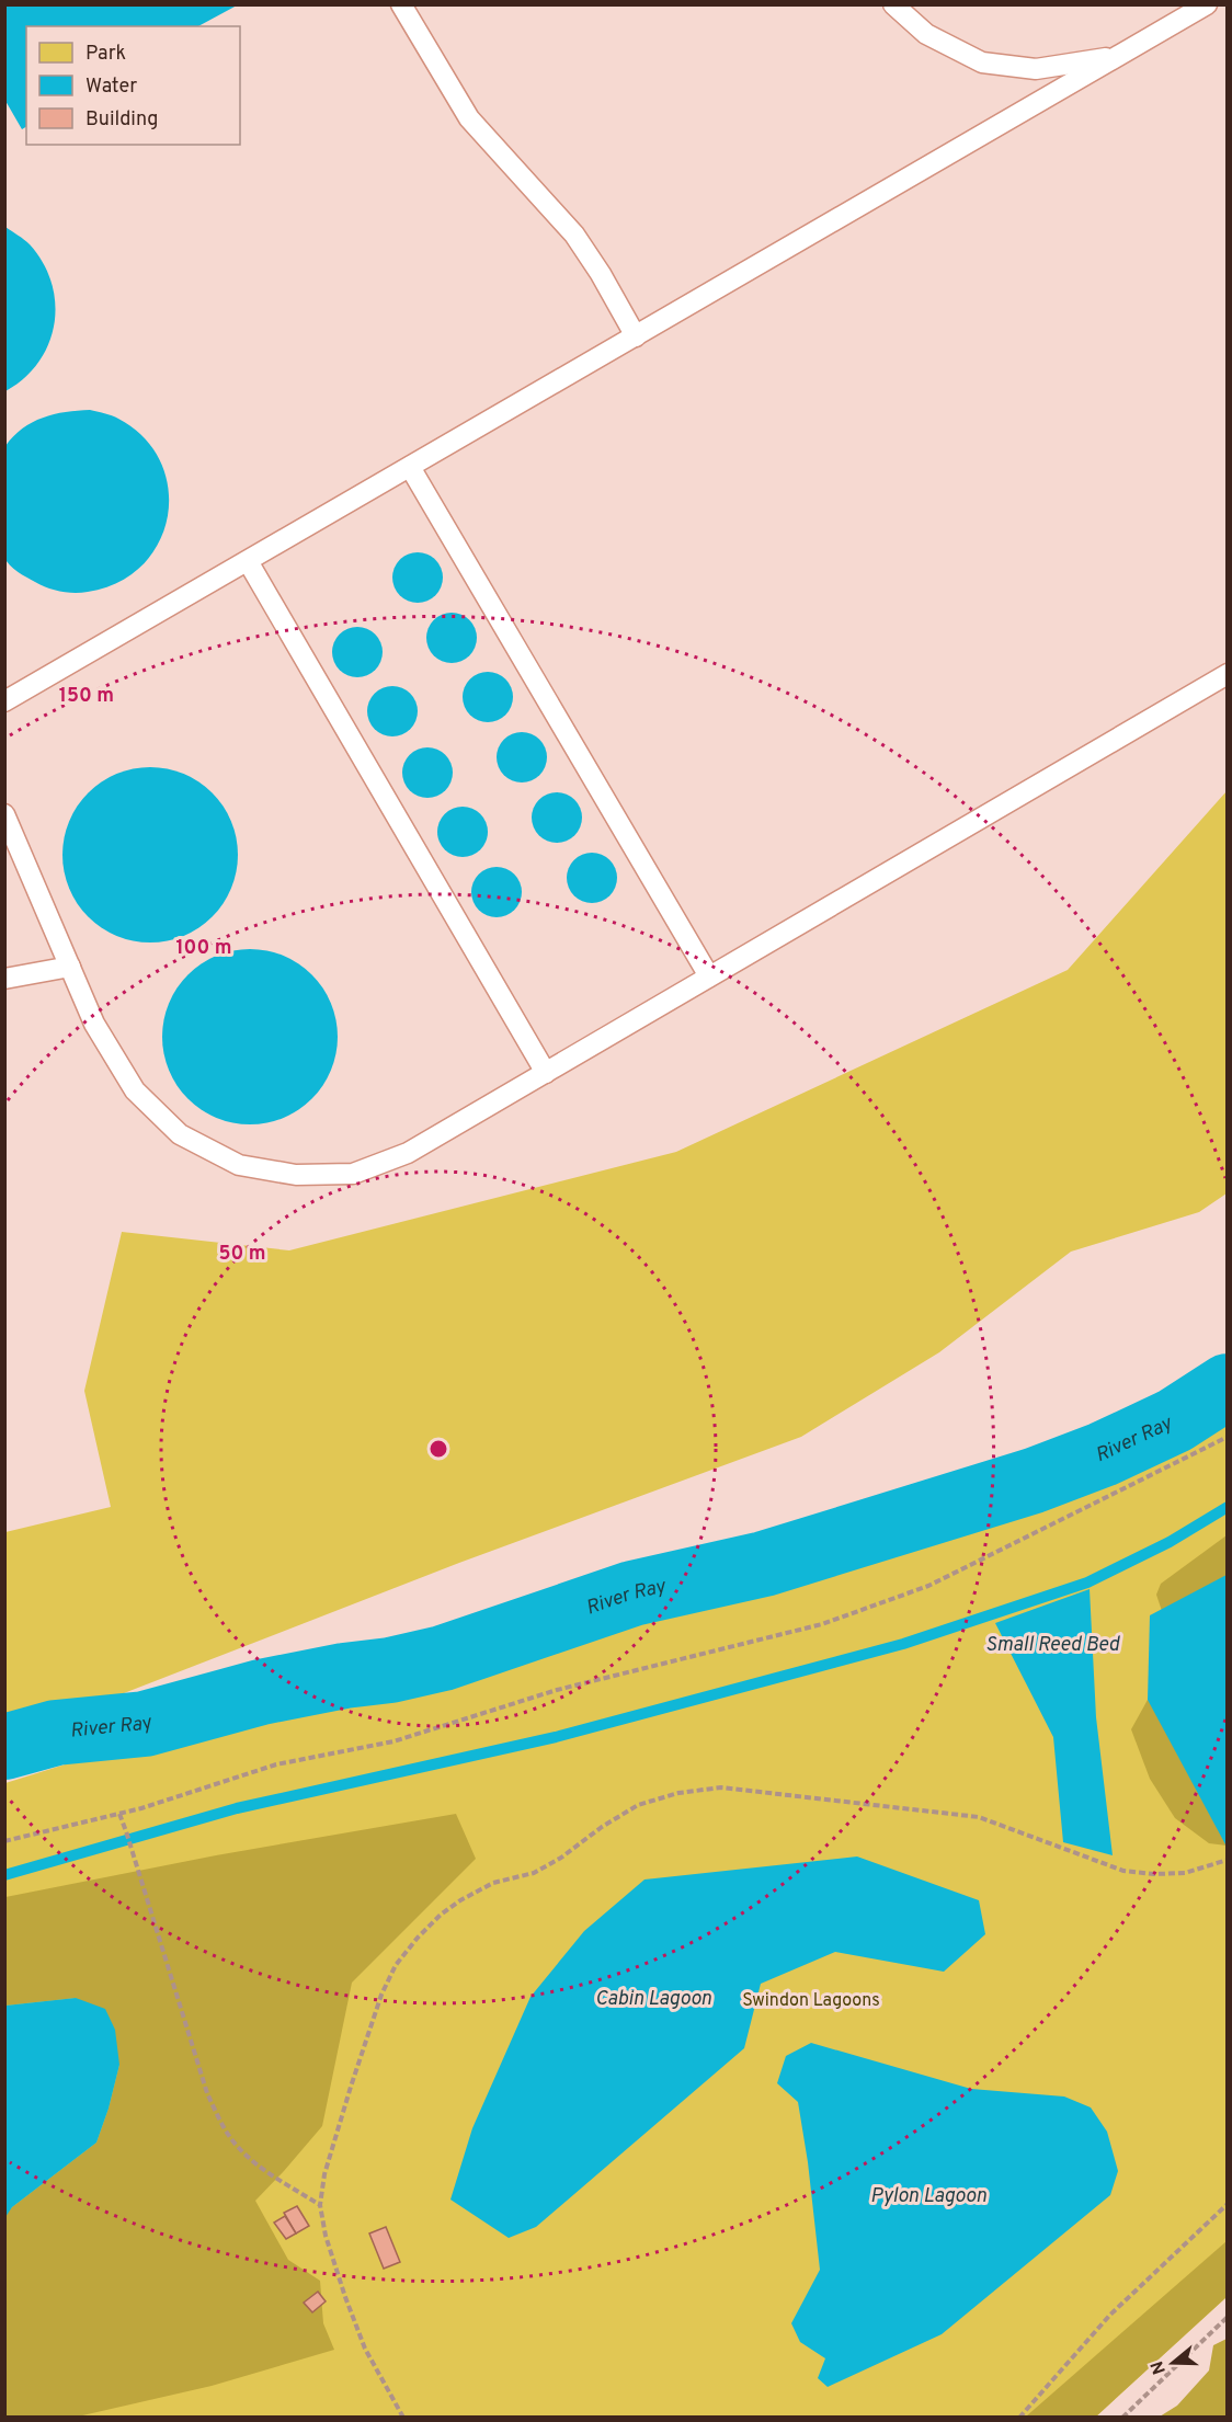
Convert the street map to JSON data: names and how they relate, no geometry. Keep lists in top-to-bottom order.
{
  "water": [
    "River Ray",
    "Small Reed Bed",
    "Cabin Lagoon",
    "Pylon Lagoon"
  ],
  "parks": ["Swindon Lagoons"],
  "legend": ["Park", "Water", "Building"],
  "north": "left",
  "rings": ["150 m", "100 m", "50 m"]
}
